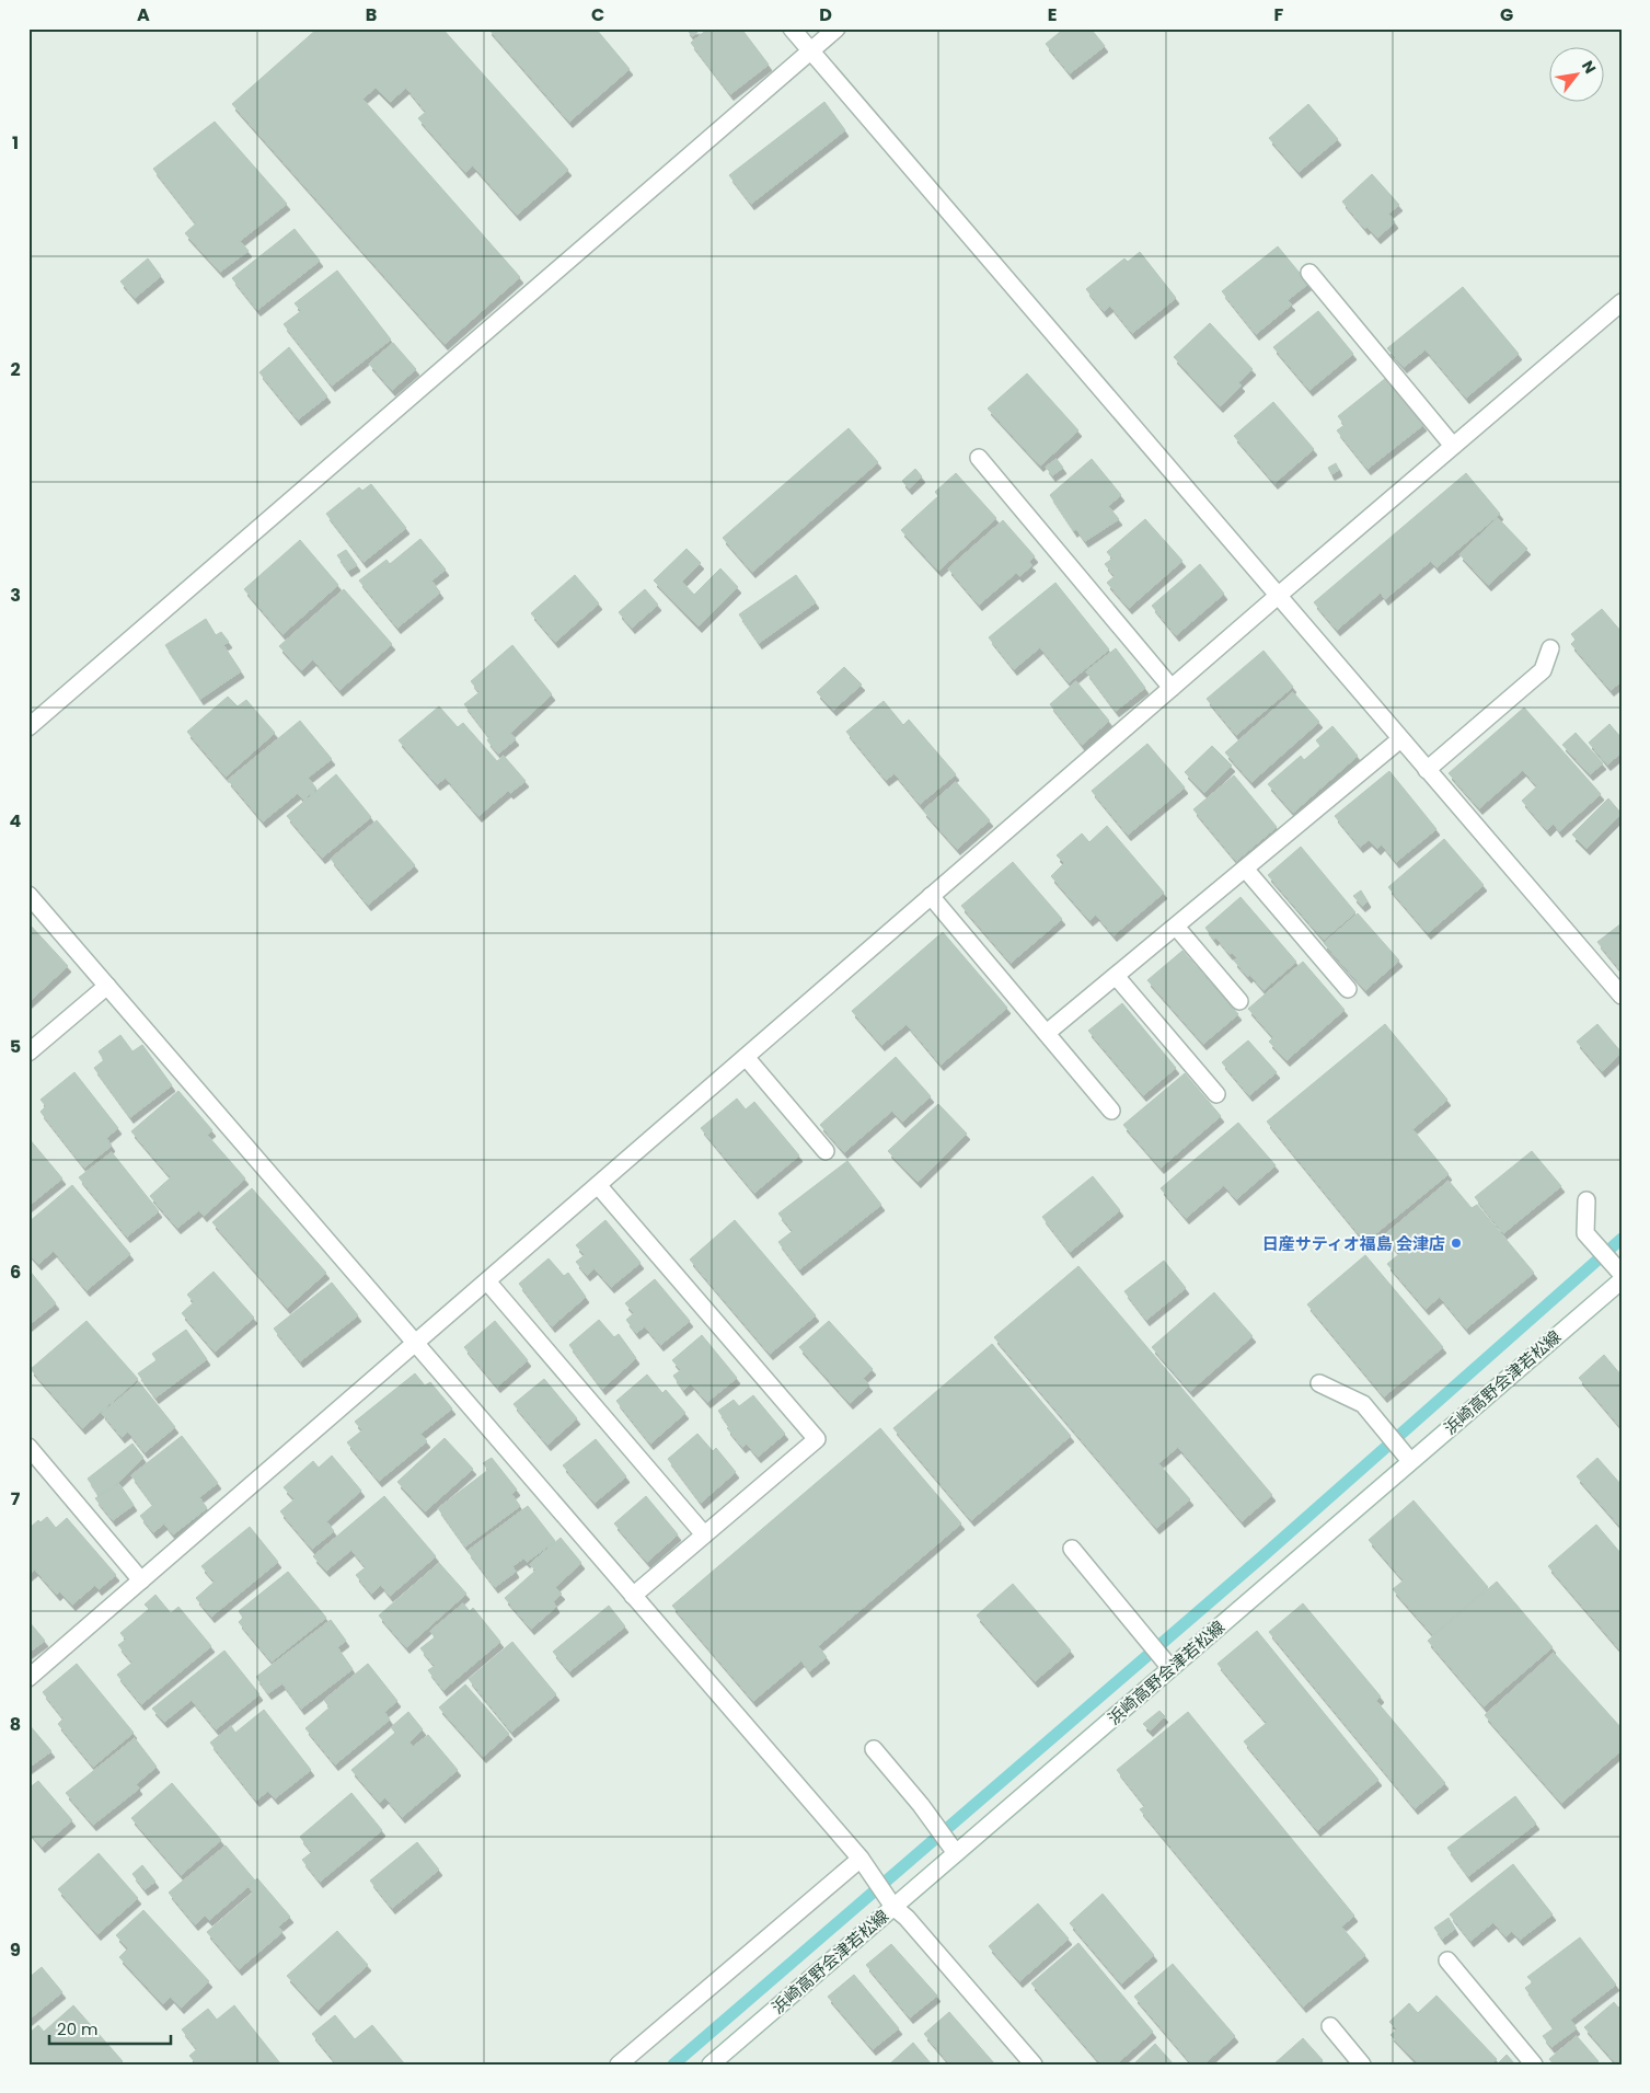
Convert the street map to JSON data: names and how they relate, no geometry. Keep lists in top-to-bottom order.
{
  "streets": {
    "street": ["浜崎高野会津若松線"]
  },
  "places": ["日産サティオ福島 会津店"],
  "scale_bar": "20 m",
  "north": "top right",
  "grid": {
    "columns": [
      "A",
      "B",
      "C",
      "D",
      "E",
      "F",
      "G"
    ],
    "rows": [
      "1",
      "2",
      "3",
      "4",
      "5",
      "6",
      "7",
      "8",
      "9"
    ]
  }
}
